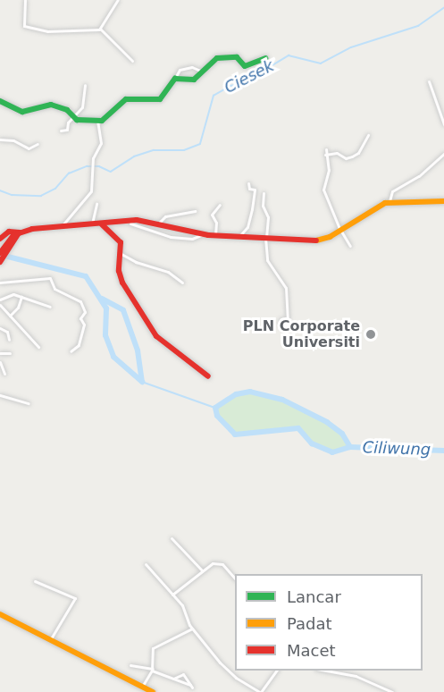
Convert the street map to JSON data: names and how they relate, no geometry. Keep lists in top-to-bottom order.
{
  "water": ["Ciesek", "Ciliwung"],
  "places": ["PLN Corporate Universiti"],
  "legend": ["Lancar", "Padat", "Macet"]
}
